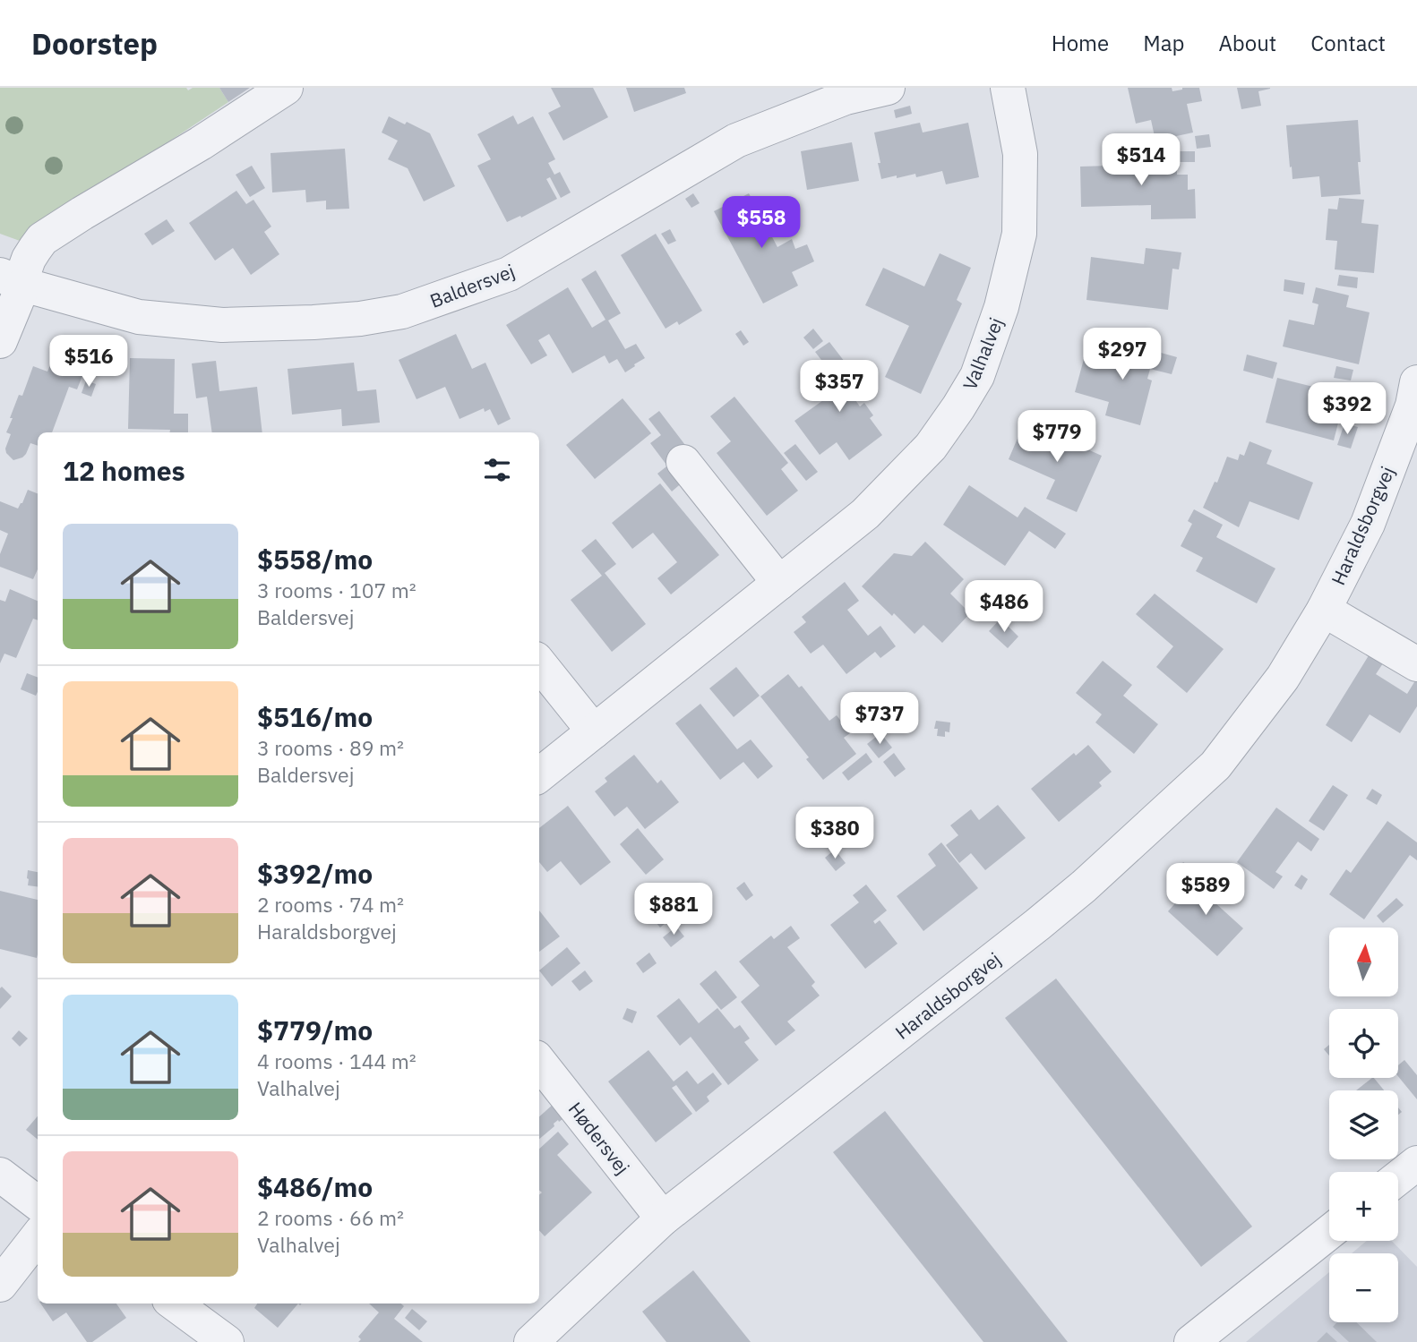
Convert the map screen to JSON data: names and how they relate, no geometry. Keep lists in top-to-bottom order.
{
  "streets": {
    "street": [
      "Baldersvej",
      "Valhalvej",
      "Haraldsborgvej",
      "Hødersvej"
    ]
  },
  "crossings": [
    ["Haraldsborgvej", "Hødersvej"]
  ],
  "north": "top",
  "page": {
    "header": "Doorstep",
    "nav": [
      "Home",
      "Map",
      "About",
      "Contact"
    ],
    "price": [
      "$514",
      "$558",
      "$297",
      "$516",
      "$357",
      "$392",
      "$779",
      "$486",
      "$737",
      "$380",
      "$589",
      "$881"
    ],
    "heading": "12 homes",
    "list": [
      {
        "name": "$558/mo",
        "note": "3 rooms · 107 m² · Baldersvej"
      },
      {
        "name": "$516/mo",
        "note": "3 rooms · 89 m² · Baldersvej"
      },
      {
        "name": "$392/mo",
        "note": "2 rooms · 74 m² · Haraldsborgvej"
      },
      {
        "name": "$779/mo",
        "note": "4 rooms · 144 m² · Valhalvej"
      },
      {
        "name": "$486/mo",
        "note": "2 rooms · 66 m² · Valhalvej"
      }
    ],
    "map_buttons": ["+", "−"]
  }
}
